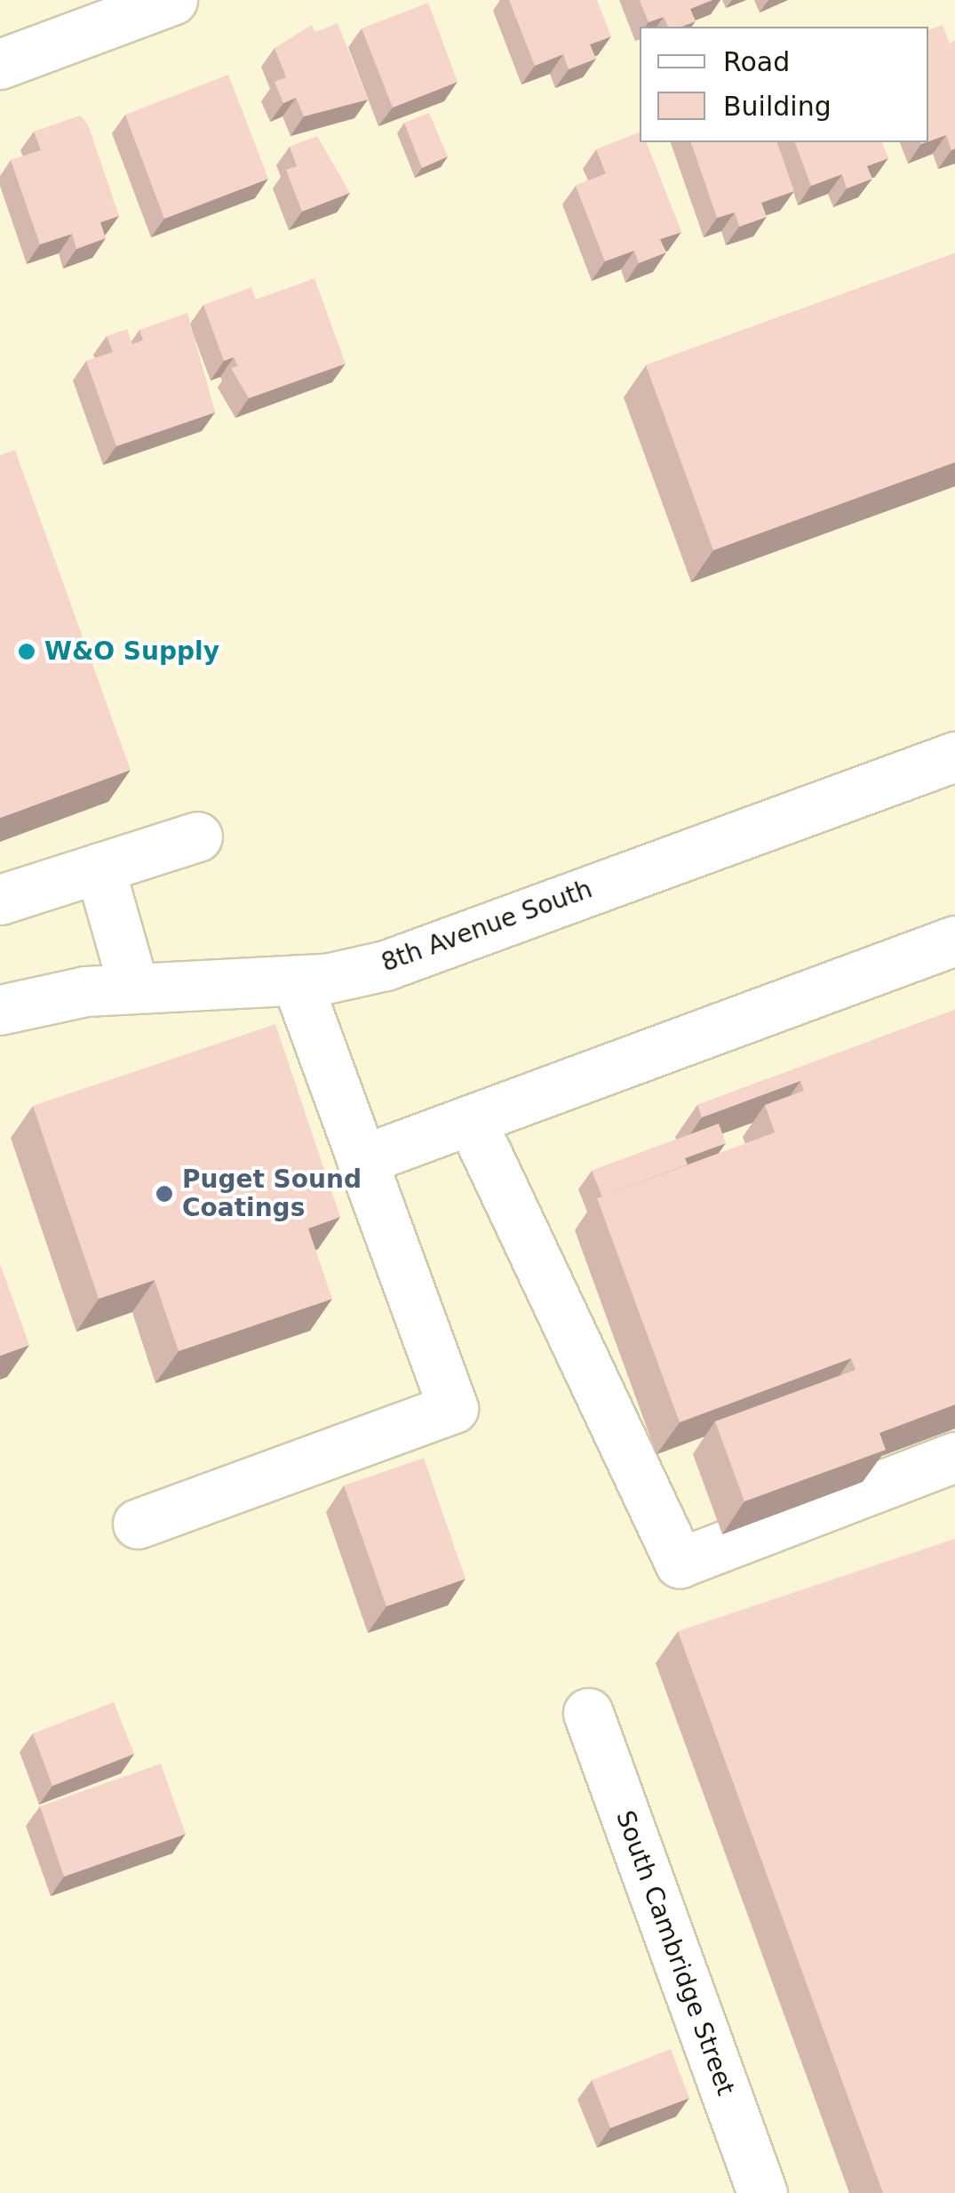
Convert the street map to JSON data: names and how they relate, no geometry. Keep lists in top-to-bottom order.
{
  "streets": {
    "street": ["8th Avenue South", "South Cambridge Street"]
  },
  "places": ["W&O Supply", "Puget Sound Coatings"],
  "legend": ["Road", "Building"]
}
